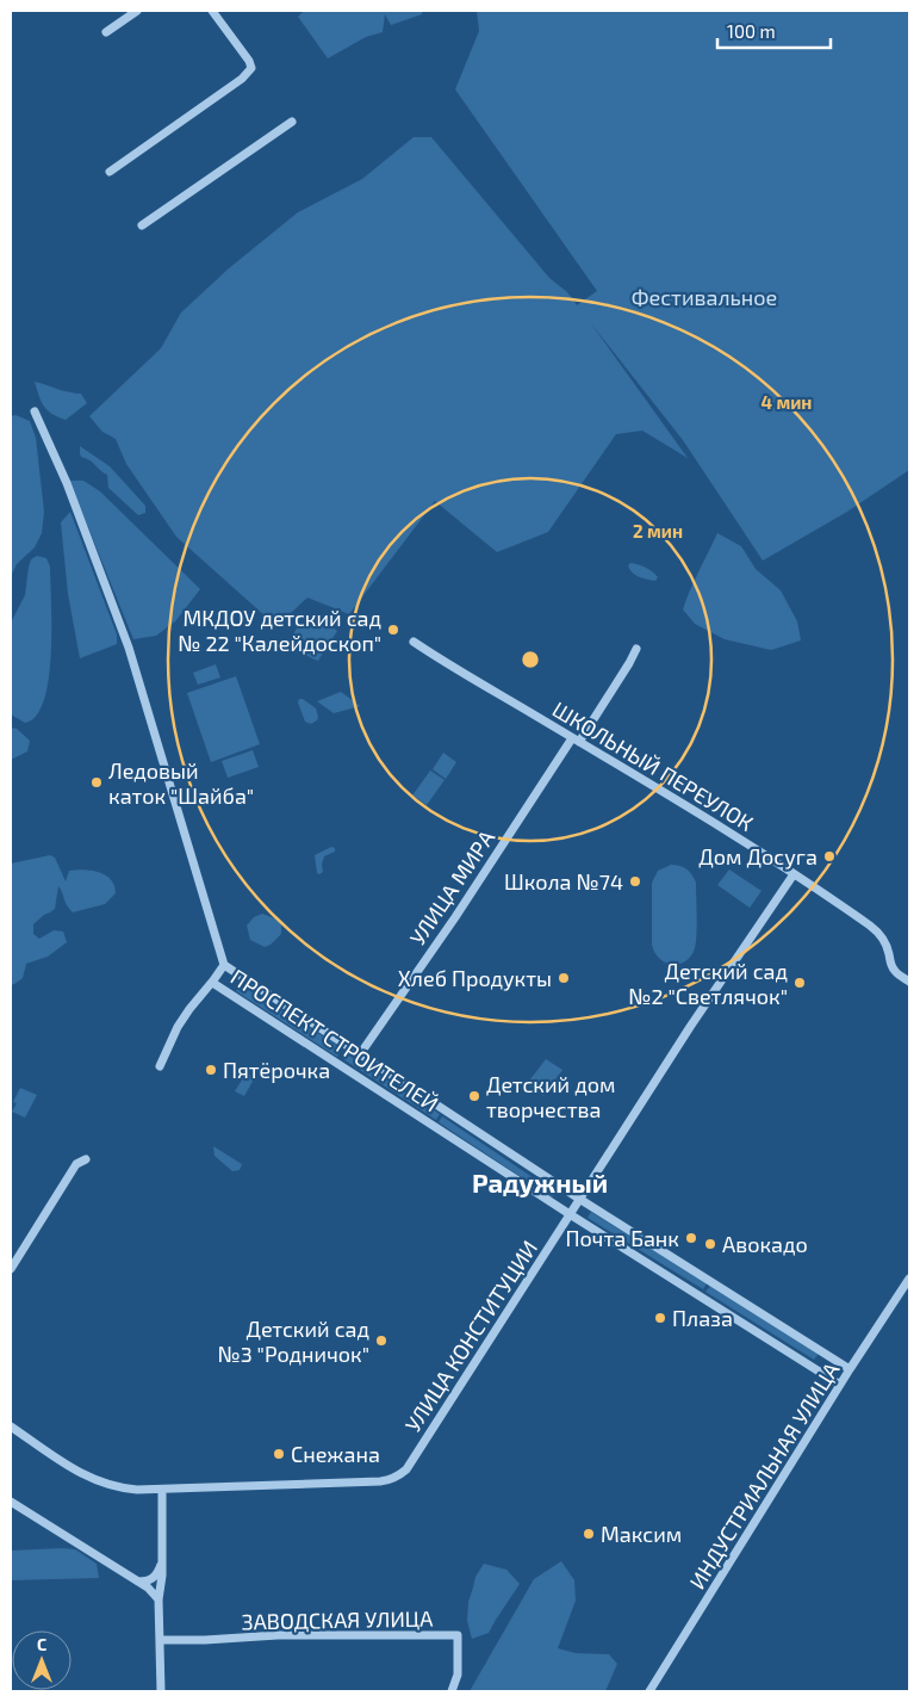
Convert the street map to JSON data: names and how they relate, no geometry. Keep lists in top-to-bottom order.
{
  "streets": {
    "street": [
      "ШКОЛЬНЫЙ ПЕРЕУЛОК",
      "УЛИЦА МИРА",
      "ПРОСПЕКТ СТРОИТЕЛЕЙ",
      "УЛИЦА КОНСТИТУЦИИ",
      "ИНДУСТРИАЛЬНАЯ УЛИЦА",
      "ЗАВОДСКАЯ УЛИЦА"
    ]
  },
  "crossings": [
    ["ШКОЛЬНЫЙ ПЕРЕУЛОК", "УЛИЦА МИРА"],
    ["ШКОЛЬНЫЙ ПЕРЕУЛОК", "УЛИЦА КОНСТИТУЦИИ"],
    ["УЛИЦА МИРА", "ПРОСПЕКТ СТРОИТЕЛЕЙ"],
    ["ПРОСПЕКТ СТРОИТЕЛЕЙ", "УЛИЦА КОНСТИТУЦИИ"],
    ["ПРОСПЕКТ СТРОИТЕЛЕЙ", "ИНДУСТРИАЛЬНАЯ УЛИЦА"]
  ],
  "districts": ["Радужный"],
  "parks": ["Фестивальное"],
  "places": [
    "МКДОУ детский сад № 22 \"Калейдоскоп\"",
    "Ледовый каток \"Шайба\"",
    "Дом Досуга",
    "Школа №74",
    "Хлеб Продукты",
    "Детский сад №2 \"Светлячок\"",
    "Пятёрочка",
    "Детский дом творчества",
    "Почта Банк",
    "Авокадо",
    "Плаза",
    "Детский сад №3 \"Родничок\"",
    "Снежана",
    "Максим"
  ],
  "scale_bar": "100 m",
  "north": "top",
  "rings": ["4 мин", "2 мин"]
}
